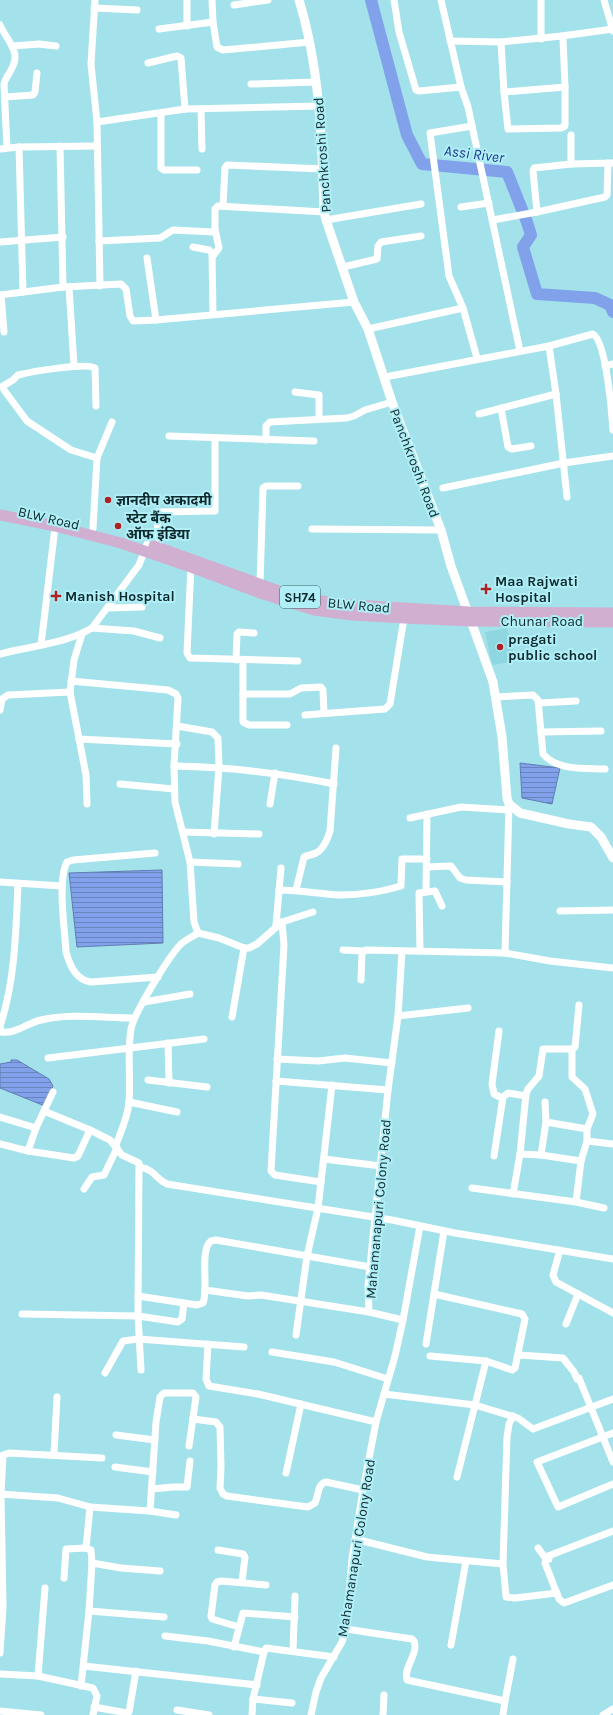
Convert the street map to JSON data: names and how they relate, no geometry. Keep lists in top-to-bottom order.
{
  "streets": {
    "main road": ["BLW Road", "SH74", "Chunar Road"],
    "street": ["Panchkroshi Road", "Mahamanapuri Colony Road"]
  },
  "crossings": [
    ["Panchkroshi Road", "BLW Road"],
    ["Panchkroshi Road", "SH74"],
    ["Panchkroshi Road", "Chunar Road"],
    ["BLW Road", "SH74"],
    ["BLW Road", "Chunar Road"],
    ["SH74", "Chunar Road"]
  ],
  "water": ["Assi River"],
  "places": {
    "other": ["ज्ञानदीप अकादमी", "स्टेट बैंक ऑफ इंडिया", "pragati public school"],
    "health": ["Maa Rajwati Hospital", "Manish Hospital"]
  }
}
